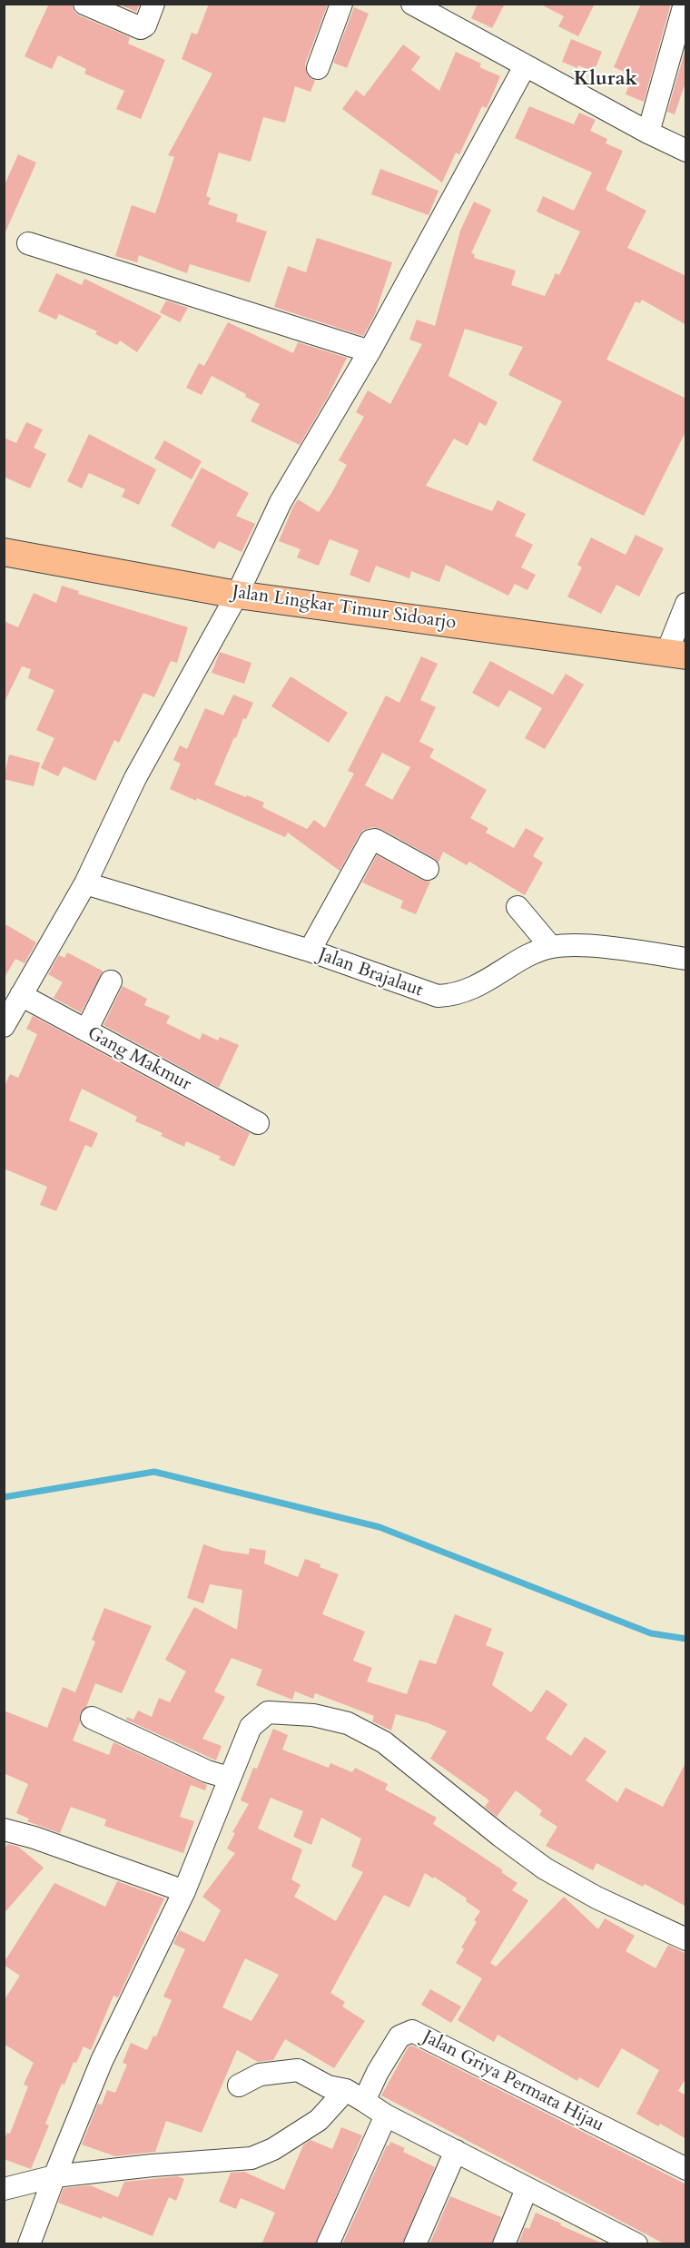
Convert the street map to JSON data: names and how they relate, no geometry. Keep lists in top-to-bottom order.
{
  "streets": {
    "main road": ["Jalan Lingkar Timur Sidoarjo"],
    "street": ["Jalan Brajalaut", "Gang Makmur", "Jalan Griya Permata Hijau"]
  },
  "districts": ["Klurak"]
}
